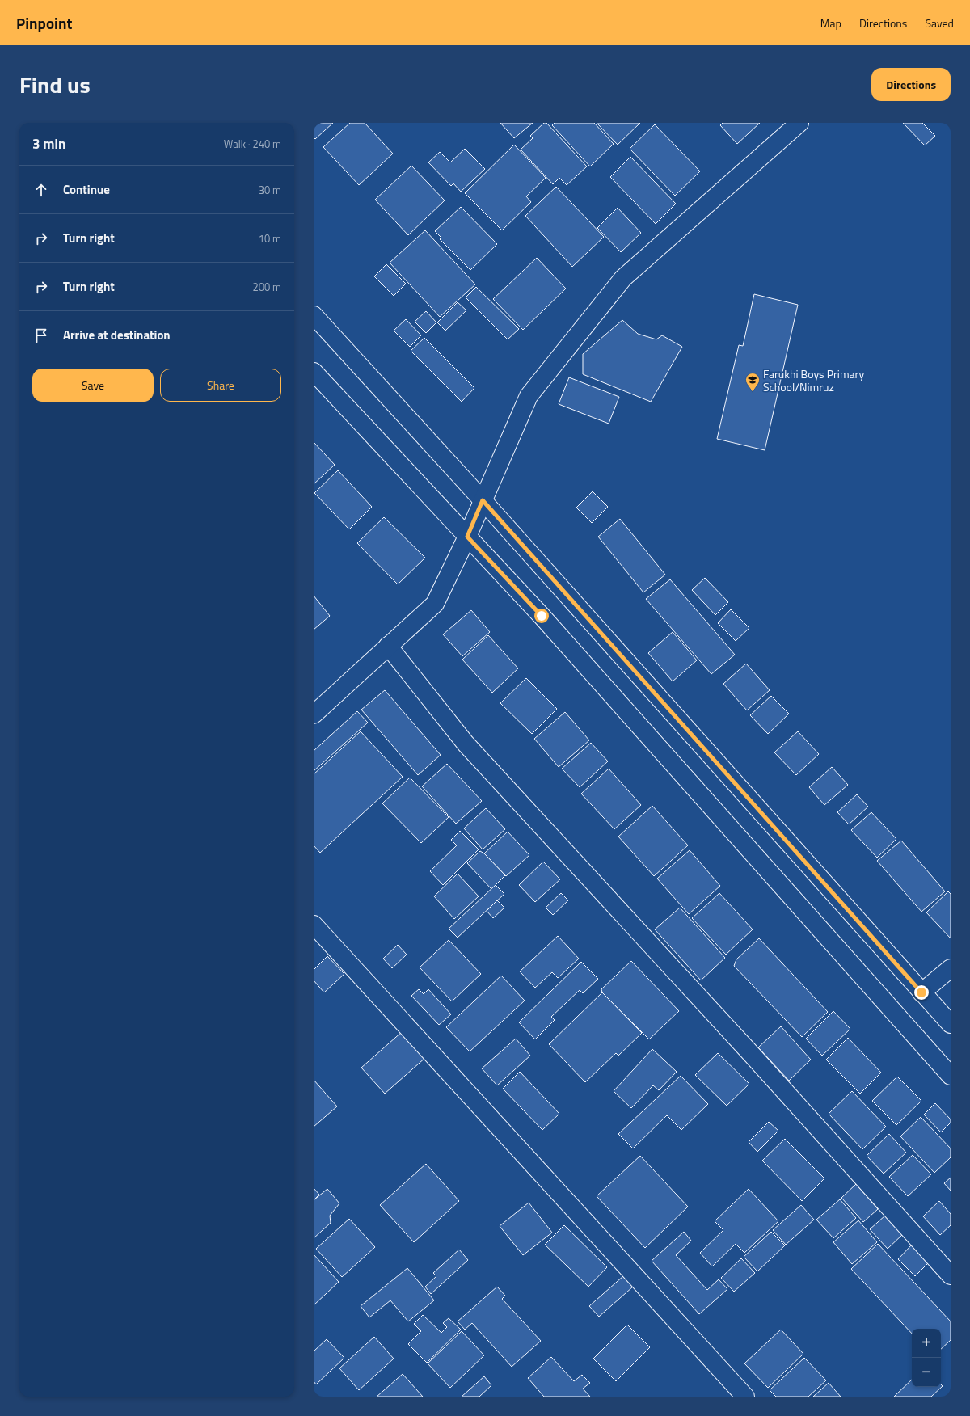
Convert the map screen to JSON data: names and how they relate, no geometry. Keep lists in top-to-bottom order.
{
  "places": {
    "school or university": ["Farukhi Boys Primary School/Nimruz"]
  },
  "page": {
    "header": "Pinpoint",
    "nav": ["Map", "Directions", "Saved"],
    "title": "Find us",
    "buttons": [
      "Directions",
      ["Save", "Share"]
    ],
    "heading": ["3 min", "Walk · 240 m"],
    "list": [
      ["Continue", "30 m"],
      ["Turn right", "10 m"],
      ["Turn right", "200 m"],
      "Arrive at destination"
    ],
    "map_buttons": ["+", "−"]
  }
}
